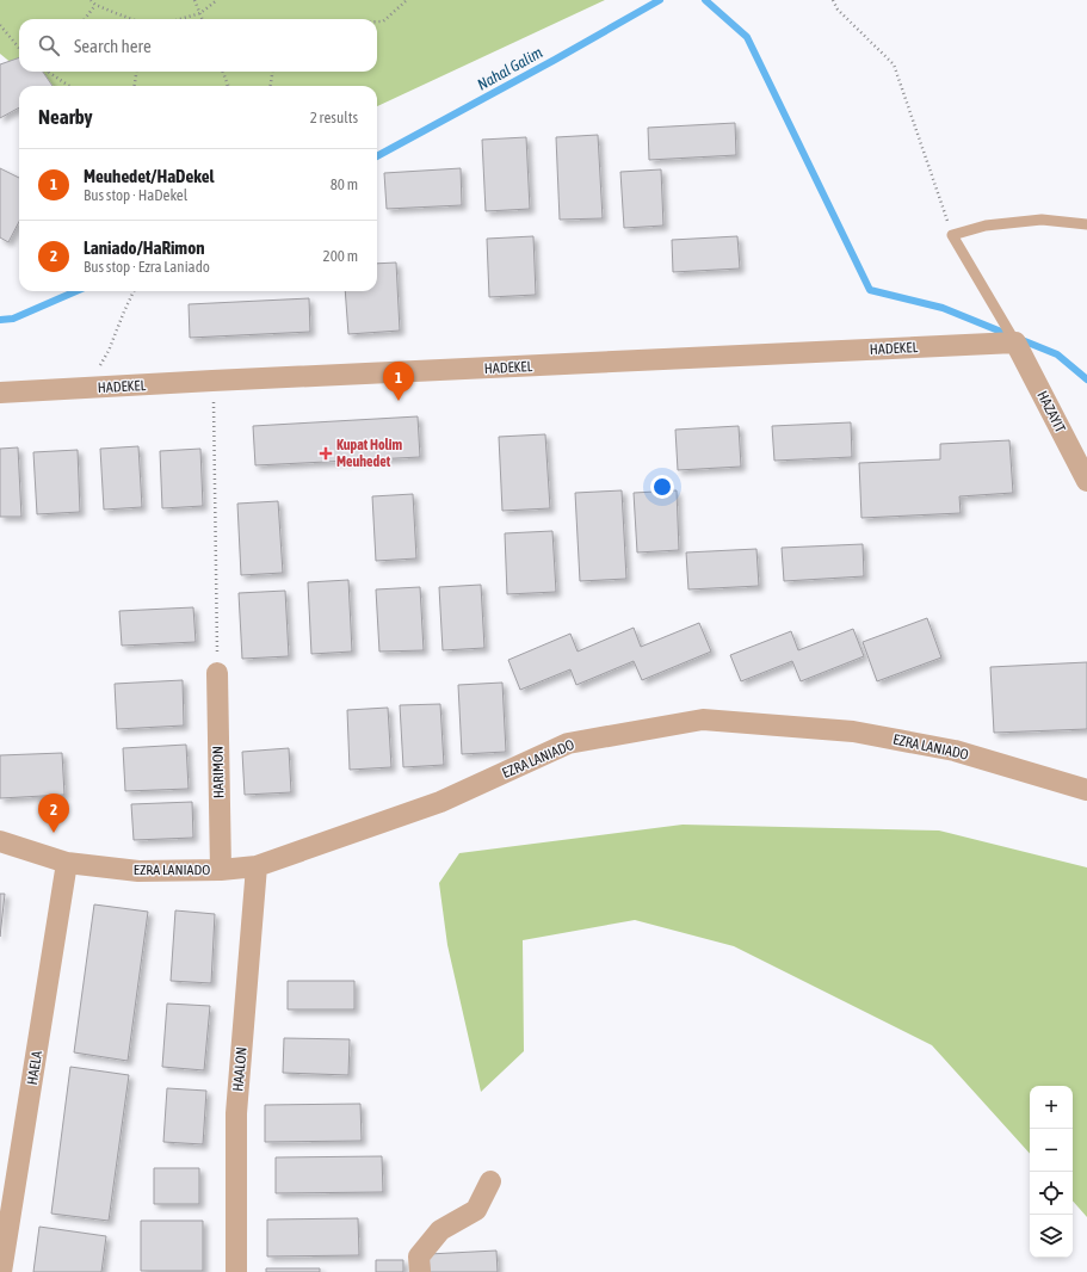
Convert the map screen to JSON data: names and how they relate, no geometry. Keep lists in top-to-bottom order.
{
  "streets": {
    "street": [
      "HADEKEL",
      "HAZAYIT",
      "EZRA LANIADO",
      "HARIMON",
      "HAELA",
      "HAALON"
    ]
  },
  "crossings": [
    ["HADEKEL", "HAZAYIT"],
    ["EZRA LANIADO", "HARIMON"],
    ["EZRA LANIADO", "HAELA"],
    ["EZRA LANIADO", "HAALON"]
  ],
  "water": ["Nahal Galim"],
  "places": {
    "health": ["Kupat Holim Meuhedet"]
  },
  "page": {
    "search": "Search here",
    "heading": ["Nearby", "2 results"],
    "list": [
      {
        "mark": "1",
        "name": "Meuhedet/HaDekel",
        "note": "Bus stop · HaDekel",
        "value": "80 m"
      },
      {
        "mark": "2",
        "name": "Laniado/HaRimon",
        "note": "Bus stop · Ezra Laniado",
        "value": "200 m"
      }
    ],
    "pins": ["1", "2"],
    "map_buttons": ["+", "−"]
  }
}
